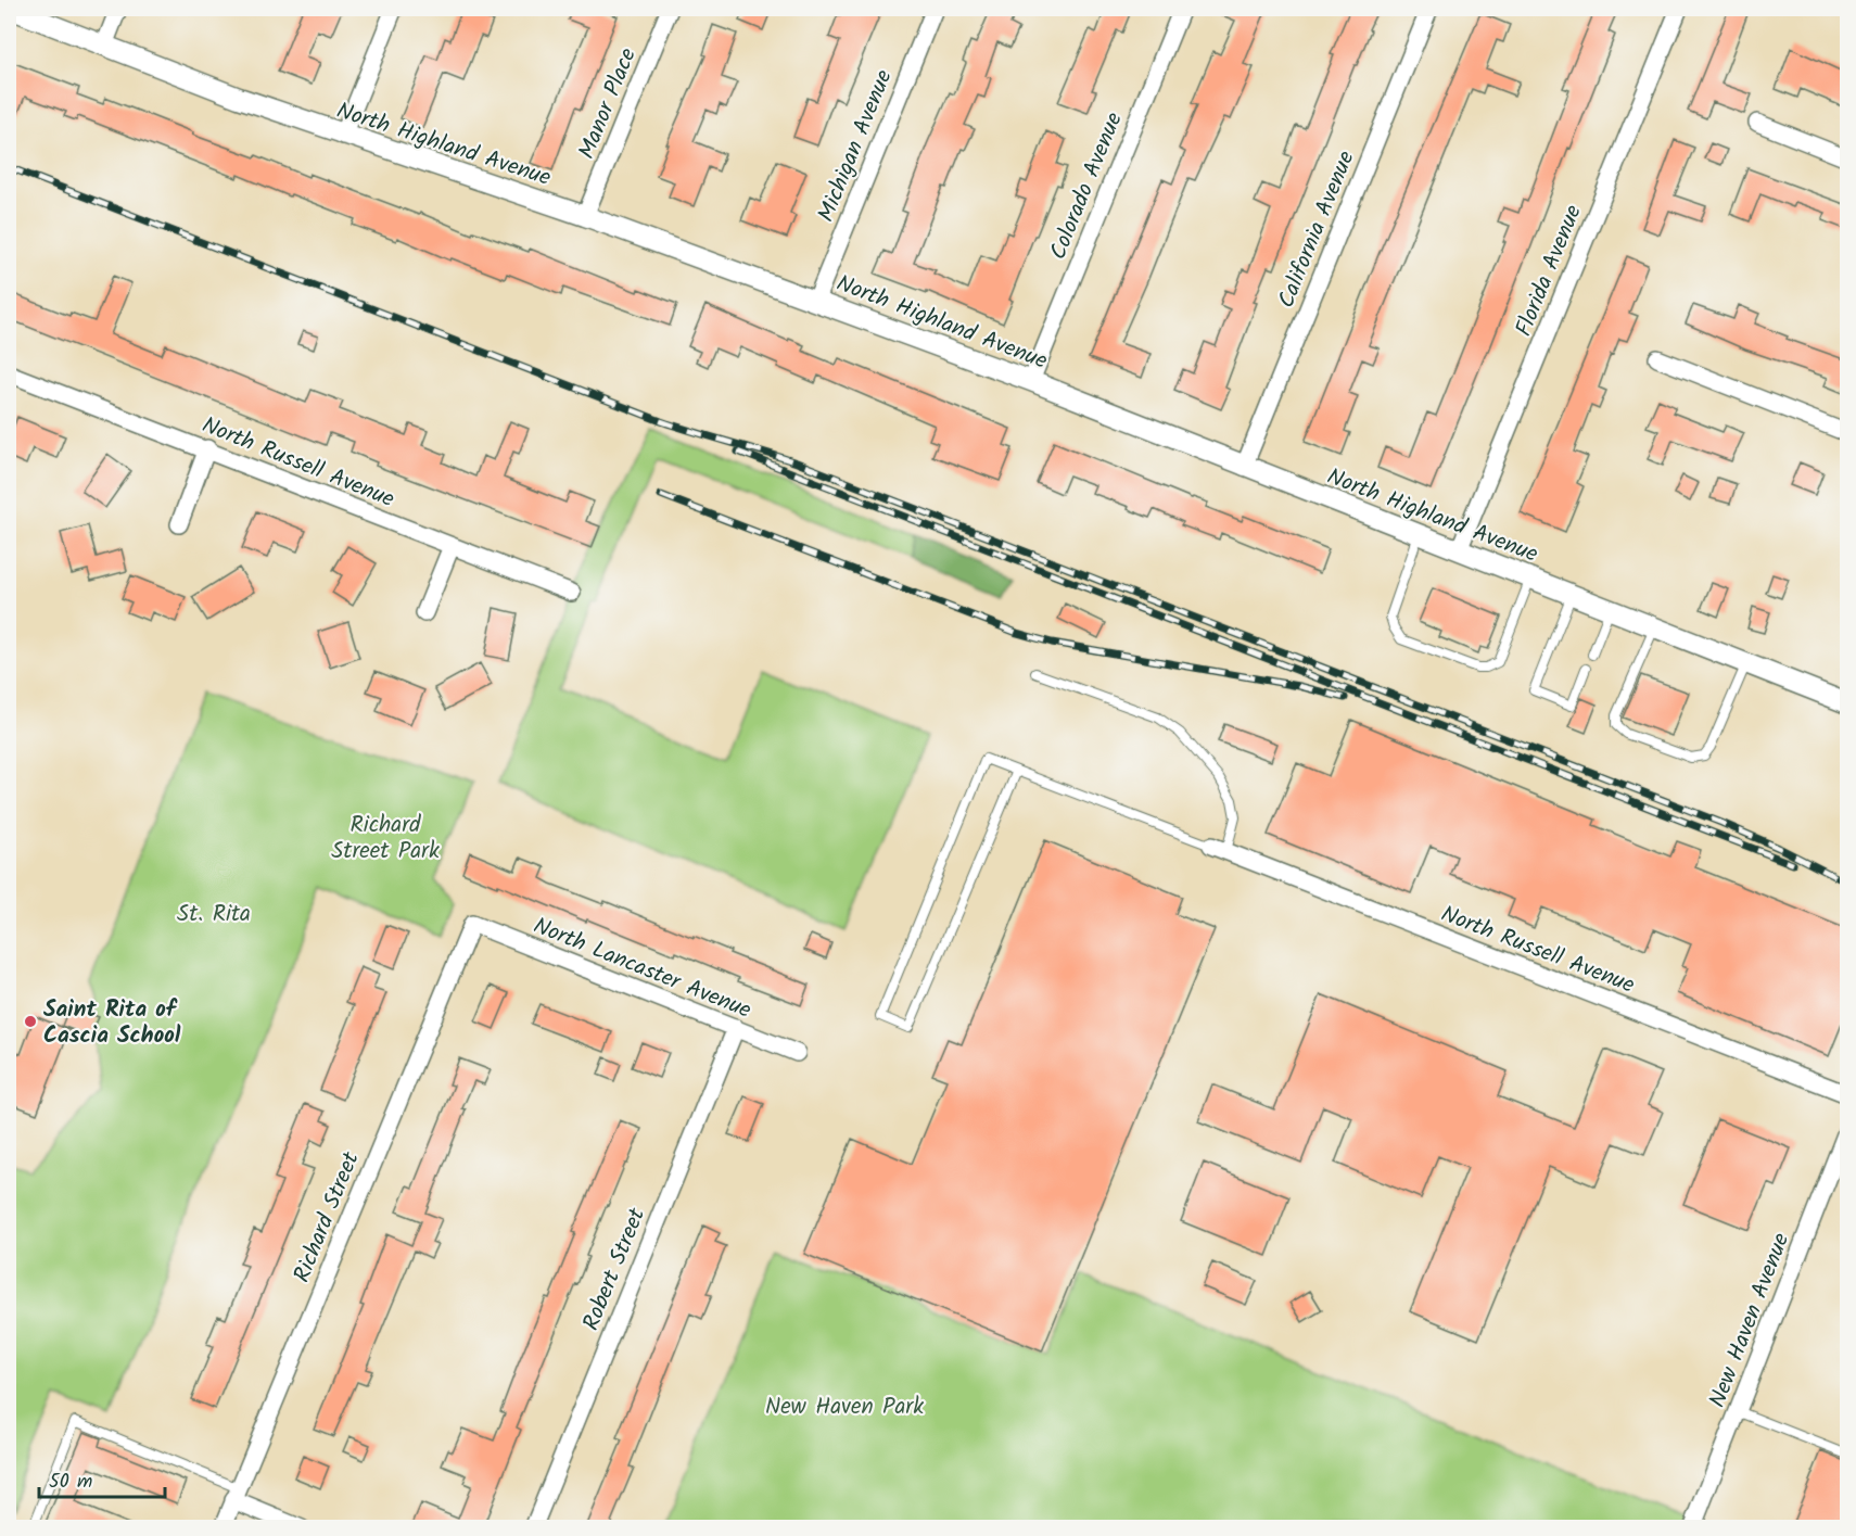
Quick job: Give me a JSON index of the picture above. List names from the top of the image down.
{
  "streets": {
    "street": [
      "Manor Place",
      "North Highland Avenue",
      "Michigan Avenue",
      "Colorado Avenue",
      "California Avenue",
      "Florida Avenue",
      "North Russell Avenue",
      "North Lancaster Avenue",
      "Richard Street",
      "Robert Street",
      "New Haven Avenue"
    ]
  },
  "crossings": [
    ["Manor Place", "North Highland Avenue"],
    ["North Highland Avenue", "Michigan Avenue"],
    ["North Highland Avenue", "Colorado Avenue"],
    ["North Highland Avenue", "California Avenue"],
    ["North Highland Avenue", "Florida Avenue"],
    ["North Lancaster Avenue", "Richard Street"],
    ["North Lancaster Avenue", "Robert Street"]
  ],
  "parks": ["Richard Street Park", "St. Rita", "New Haven Park"],
  "places": ["Saint Rita of Cascia School"],
  "scale_bar": "50 m"
}
